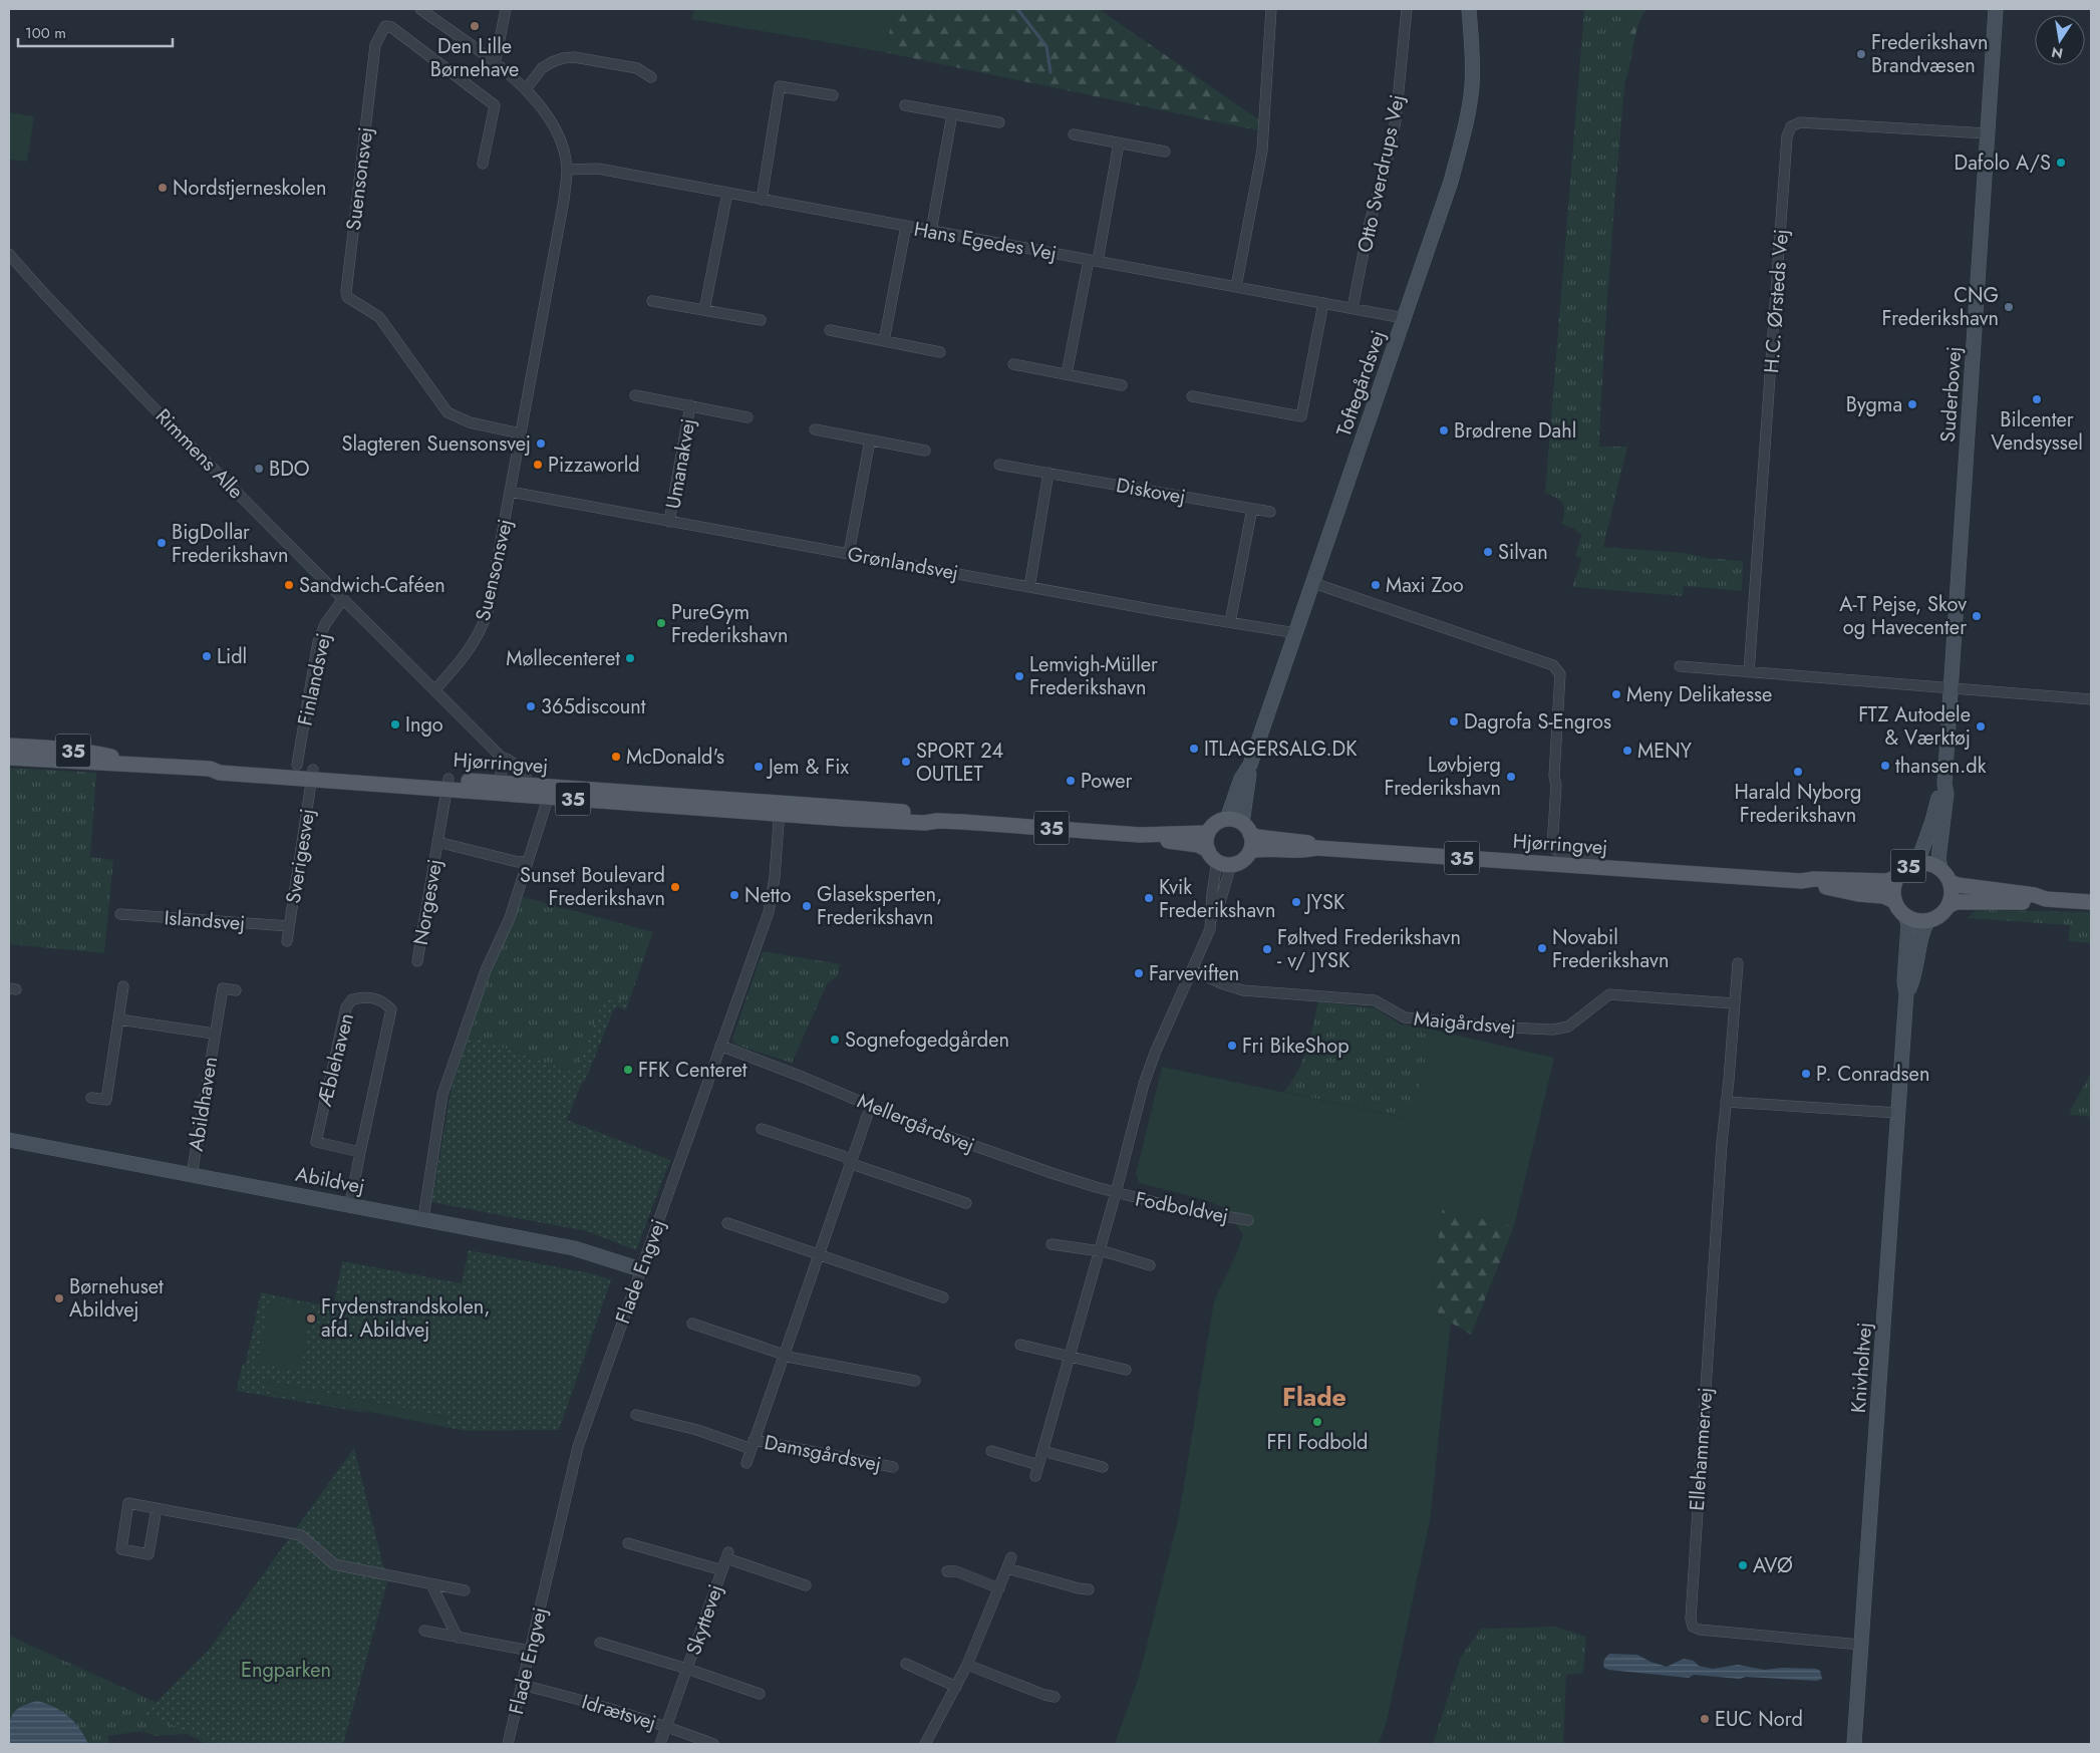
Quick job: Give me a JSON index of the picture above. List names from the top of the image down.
{
  "streets": {
    "main road": ["35", "Hjørringvej"],
    "street": [
      "Otto Sverdrups Vej",
      "Suensonsvej",
      "Hans Egedes Vej",
      "H.C. Ørsteds Vej",
      "Toftegårdsvej",
      "Suderbovej",
      "Rimmens Alle",
      "Umanakvej",
      "Diskovej",
      "Grønlandsvej",
      "Finlandsvej",
      "Sverigesvej",
      "Norgesvej",
      "Islandsvej",
      "Maigårdsvej",
      "Æblehaven",
      "Abildhaven",
      "Mellergårdsvej",
      "Abildvej",
      "Fodboldvej",
      "Flade Engvej",
      "Knivholtvej",
      "Ellehammervej",
      "Damsgårdsvej",
      "Skyttevej",
      "Idrætsvej"
    ]
  },
  "crossings": [
    ["Otto Sverdrups Vej", "Hans Egedes Vej"],
    ["Suensonsvej", "Hans Egedes Vej"],
    ["Suensonsvej", "Rimmens Alle"],
    ["Suensonsvej", "Grønlandsvej"],
    ["Hans Egedes Vej", "Toftegårdsvej"],
    ["H.C. Ørsteds Vej", "Suderbovej"],
    ["Toftegårdsvej", "Grønlandsvej"],
    ["Toftegårdsvej", "35"],
    ["Toftegårdsvej", "Hjørringvej"],
    ["Suderbovej", "35"],
    ["Suderbovej", "Hjørringvej"],
    ["Suderbovej", "Knivholtvej"],
    ["Rimmens Alle", "Finlandsvej"],
    ["Rimmens Alle", "Hjørringvej"],
    ["Umanakvej", "Grønlandsvej"],
    ["35", "Hjørringvej"],
    ["35", "Knivholtvej"],
    ["Hjørringvej", "Sverigesvej"],
    ["Hjørringvej", "Norgesvej"],
    ["Hjørringvej", "Flade Engvej"],
    ["Hjørringvej", "Knivholtvej"],
    ["Sverigesvej", "Islandsvej"],
    ["Maigårdsvej", "Ellehammervej"],
    ["Æblehaven", "Abildvej"],
    ["Abildhaven", "Abildvej"],
    ["Mellergårdsvej", "Fodboldvej"],
    ["Mellergårdsvej", "Flade Engvej"],
    ["Mellergårdsvej", "Damsgårdsvej"],
    ["Abildvej", "Flade Engvej"],
    ["Flade Engvej", "Idrætsvej"],
    ["Knivholtvej", "Ellehammervej"],
    ["Skyttevej", "Idrætsvej"]
  ],
  "districts": ["Flade"],
  "parks": ["Engparken"],
  "places": [
    "Den Lille Børnehave",
    "Frederikshavn Brandvæsen",
    "Dafolo A/S",
    "Nordstjerneskolen",
    "CNG Frederikshavn",
    "Bilcenter Vendsyssel",
    "Bygma",
    "Brødrene Dahl",
    "Slagteren Suensonsvej",
    "Pizzaworld",
    "BDO",
    "BigDollar Frederikshavn",
    "Silvan",
    "Sandwich-Caféen",
    "Maxi Zoo",
    "A-T Pejse, Skov og Havecenter",
    "PureGym Frederikshavn",
    "Lidl",
    "Møllecenteret",
    "Lemvigh-Müller Frederikshavn",
    "Meny Delikatesse",
    "365discount",
    "Dagrofa S-Engros",
    "Ingo",
    "FTZ Autodele & Værktøj",
    "ITLAGERSALG.DK",
    "MENY",
    "McDonald's",
    "SPORT 24 OUTLET",
    "thansen.dk",
    "Jem & Fix",
    "Harald Nyborg Frederikshavn",
    "Løvbjerg Frederikshavn",
    "Power",
    "Sunset Boulevard Frederikshavn",
    "Netto",
    "Kvik Frederikshavn",
    "JYSK",
    "Glaseksperten, Frederikshavn",
    "Novabil Frederikshavn",
    "Føltved Frederikshavn - v/ JYSK",
    "Farveviften",
    "Sognefogedgården",
    "Fri BikeShop",
    "FFK Centeret",
    "P. Conradsen",
    "Børnehuset Abildvej",
    "Frydenstrandskolen, afd. Abildvej",
    "FFI Fodbold",
    "AVØ",
    "EUC Nord"
  ],
  "scale_bar": "100 m",
  "north": "bottom"
}
